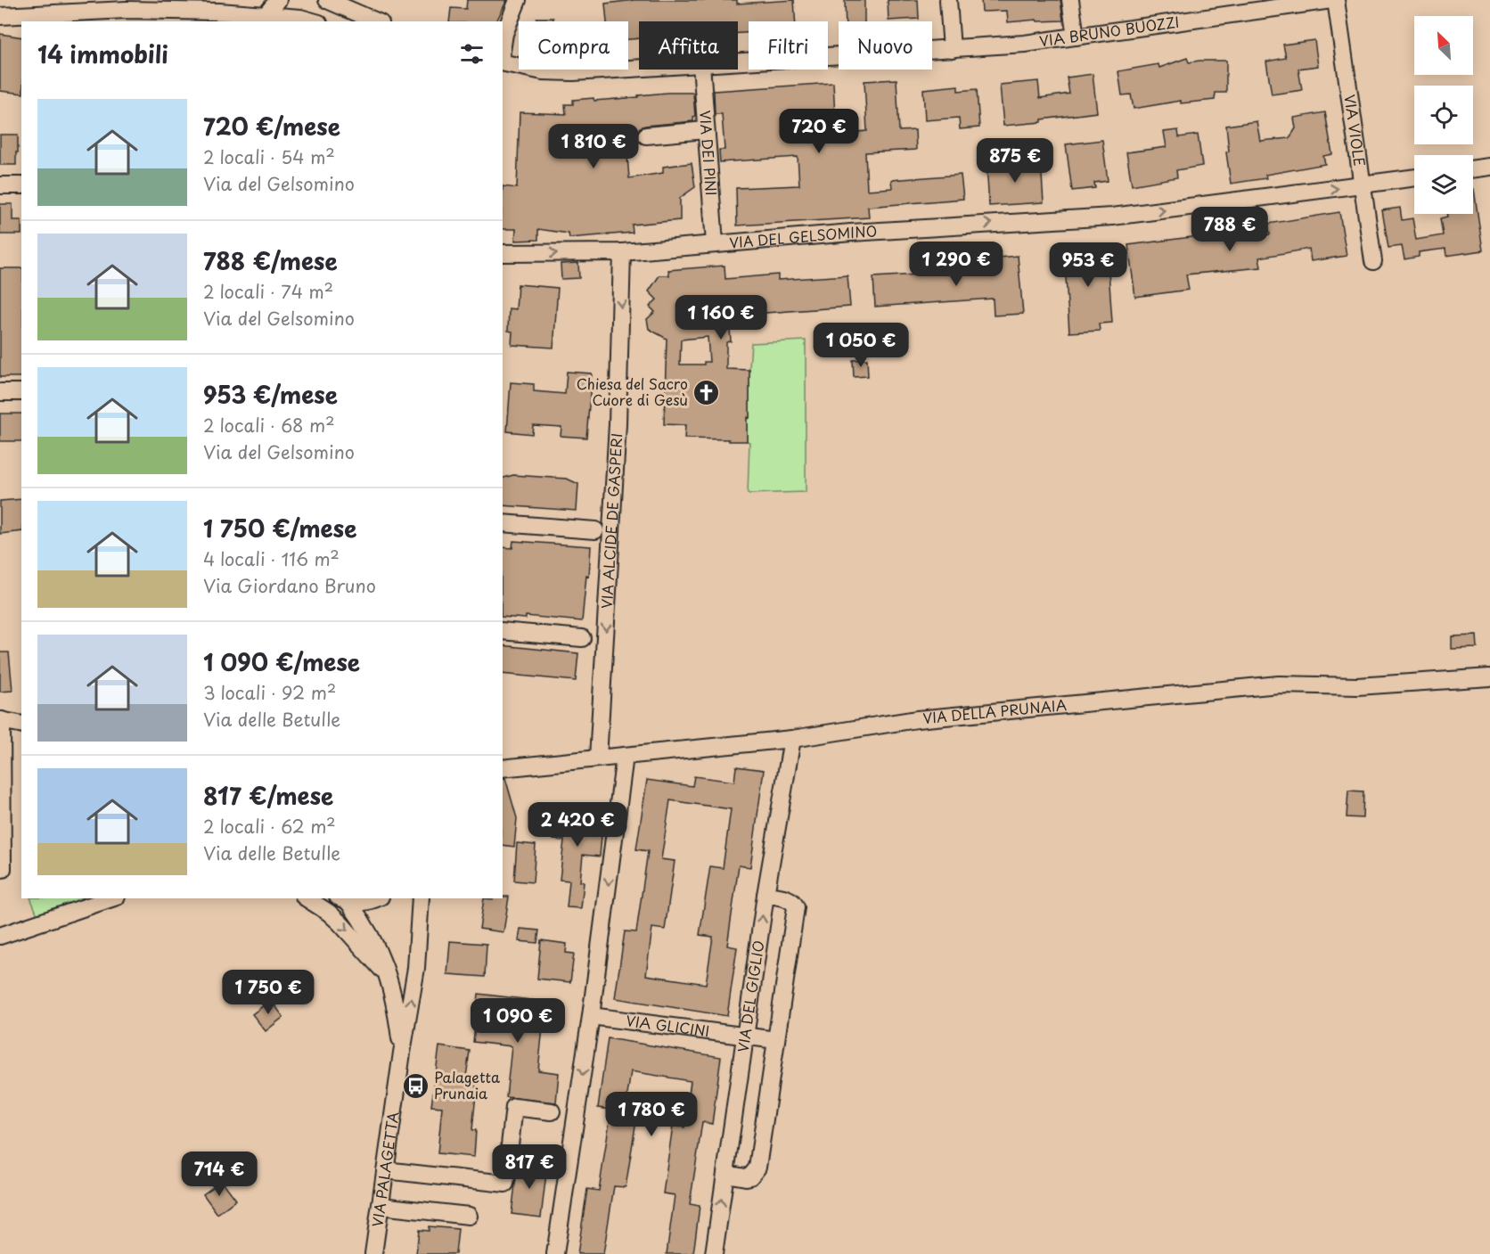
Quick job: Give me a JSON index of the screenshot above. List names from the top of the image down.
{
  "streets": {
    "street": [
      "VIA BRUNO BUOZZI",
      "VIA VIOLE",
      "VIA DEI PINI",
      "VIA DEL GELSOMINO",
      "VIA ALCIDE DE GASPERI",
      "VIA DELLA PRUNAIA",
      "VIA DEL GIGLIO",
      "VIA GLICINI",
      "VIA PALAGETTA"
    ]
  },
  "crossings": [
    ["VIA VIOLE", "VIA DEL GELSOMINO"],
    ["VIA DEI PINI", "VIA DEL GELSOMINO"],
    ["VIA DEL GELSOMINO", "VIA ALCIDE DE GASPERI"],
    ["VIA ALCIDE DE GASPERI", "VIA DELLA PRUNAIA"],
    ["VIA DELLA PRUNAIA", "VIA DEL GIGLIO"],
    ["VIA DEL GIGLIO", "VIA GLICINI"]
  ],
  "one_way": ["VIA DEL GELSOMINO", "VIA ALCIDE DE GASPERI", "VIA DEL GIGLIO"],
  "places": {
    "church": ["Chiesa del Sacro Cuore di Gesù"],
    "bus stop": ["Palagetta Prunaia"]
  },
  "north": "top left",
  "page": {
    "chip": [
      "Compra",
      "Affitta",
      "Filtri",
      "Nuovo"
    ],
    "heading": "14 immobili",
    "list": [
      {
        "name": "720 €/mese",
        "note": "2 locali · 54 m² · Via del Gelsomino"
      },
      {
        "name": "788 €/mese",
        "note": "2 locali · 74 m² · Via del Gelsomino"
      },
      {
        "name": "953 €/mese",
        "note": "2 locali · 68 m² · Via del Gelsomino"
      },
      {
        "name": "1 750 €/mese",
        "note": "4 locali · 116 m² · Via Giordano Bruno"
      },
      {
        "name": "1 090 €/mese",
        "note": "3 locali · 92 m² · Via delle Betulle"
      },
      {
        "name": "817 €/mese",
        "note": "2 locali · 62 m² · Via delle Betulle"
      }
    ],
    "price": [
      "720 €",
      "1 810 €",
      "875 €",
      "788 €",
      "1 290 €",
      "953 €",
      "1 160 €",
      "1 050 €",
      "2 420 €",
      "1 750 €",
      "1 090 €",
      "1 780 €",
      "817 €",
      "714 €"
    ]
  }
}
